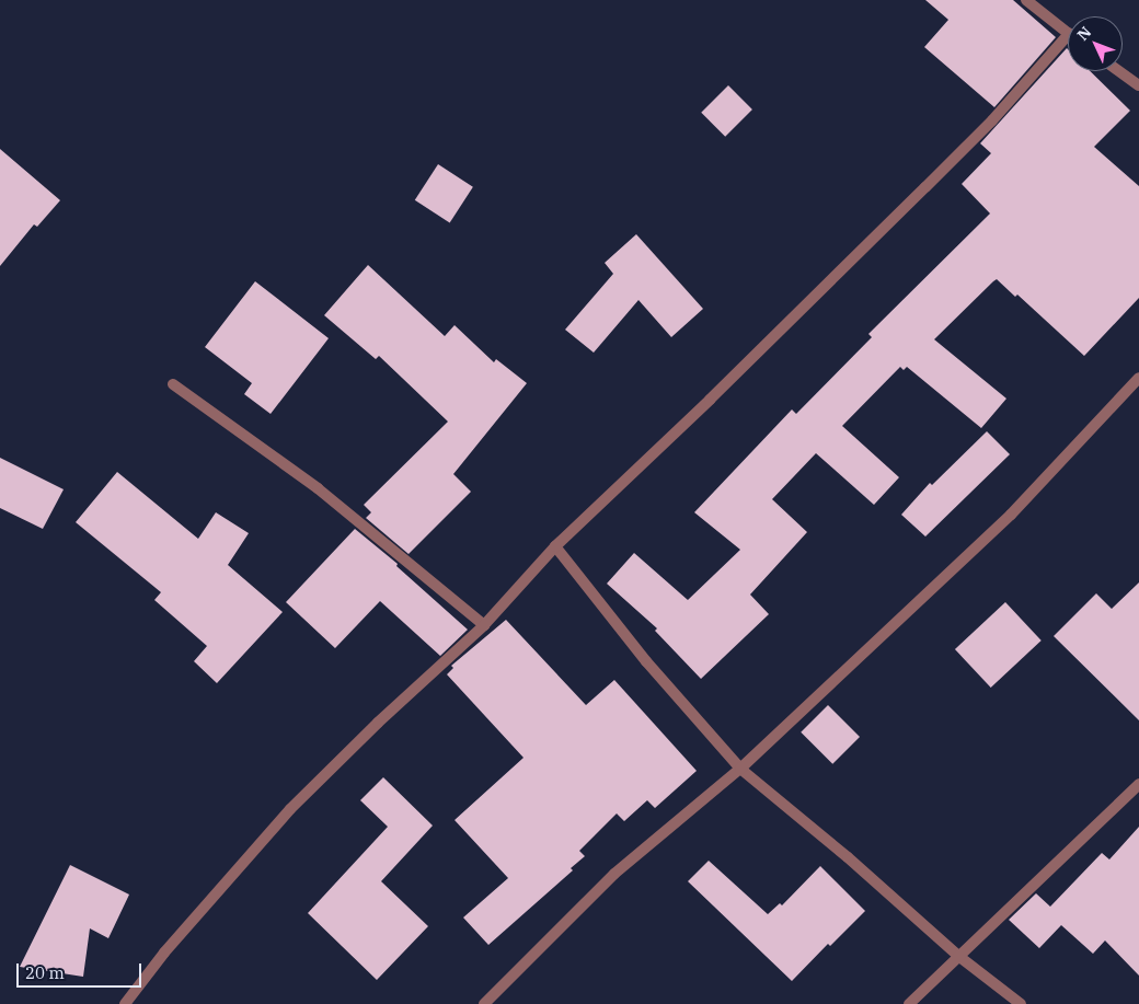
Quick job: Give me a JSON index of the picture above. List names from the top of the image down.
{
  "scale_bar": "20 m",
  "north": "top left"
}
